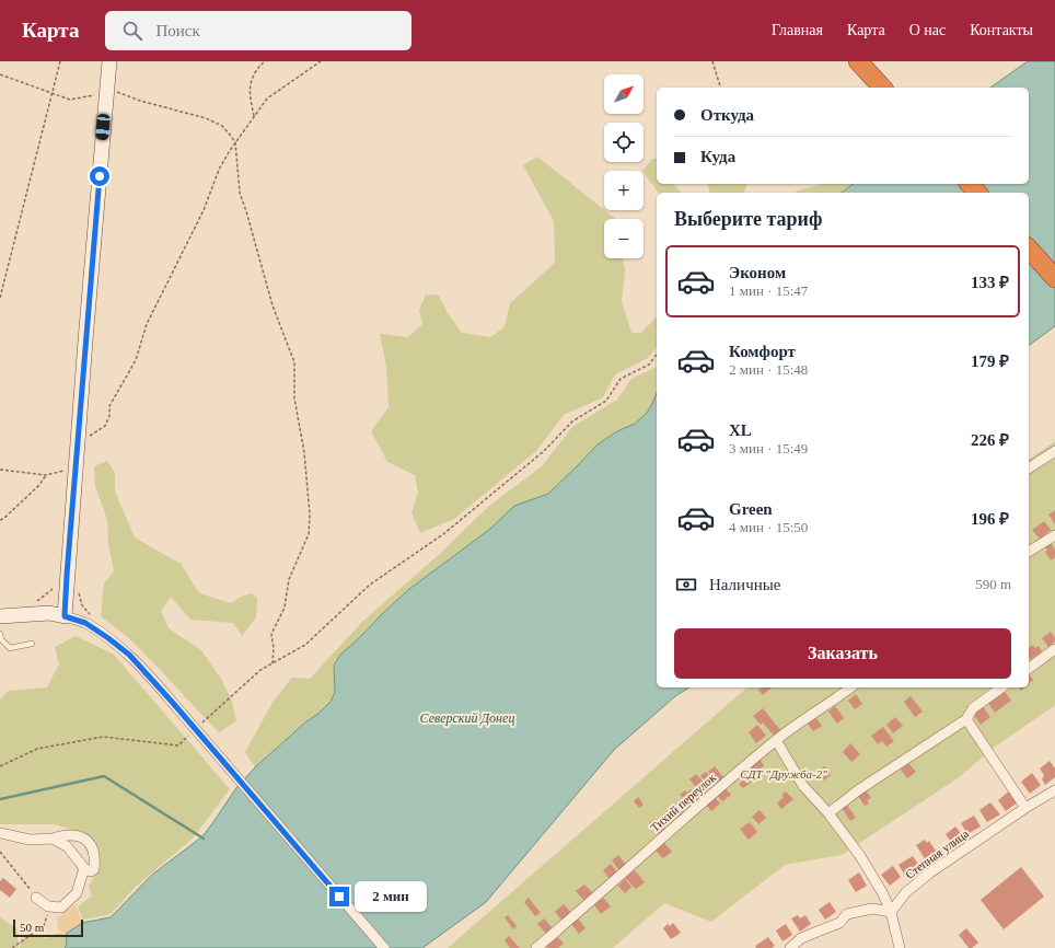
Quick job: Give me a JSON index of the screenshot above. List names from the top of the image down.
{
  "streets": {
    "street": ["Тихий переулок", "Степная улица"]
  },
  "water": ["Северский Донец"],
  "parks": ["СДТ \"Дружба-2\""],
  "scale_bar": "50 m",
  "north": "top right",
  "page": {
    "header": "Карта",
    "search": "Поиск",
    "nav": [
      "Главная",
      "Карта",
      "О нас",
      "Контакты"
    ],
    "map_buttons": ["+", "−"],
    "banner": ["Откуда", "Куда"],
    "heading": "Выберите тариф",
    "list": [
      {
        "name": "Эконом",
        "note": "1 мин · 15:47",
        "value": "133 ₽"
      },
      {
        "name": "Комфорт",
        "note": "2 мин · 15:48",
        "value": "179 ₽"
      },
      {
        "name": "XL",
        "note": "3 мин · 15:49",
        "value": "226 ₽"
      },
      {
        "name": "Green",
        "note": "4 мин · 15:50",
        "value": "196 ₽"
      }
    ],
    "pay": ["Наличные", "590 m"],
    "buttons": "Заказать",
    "bubble": "2 мин",
    "scale": "50 m"
  }
}
